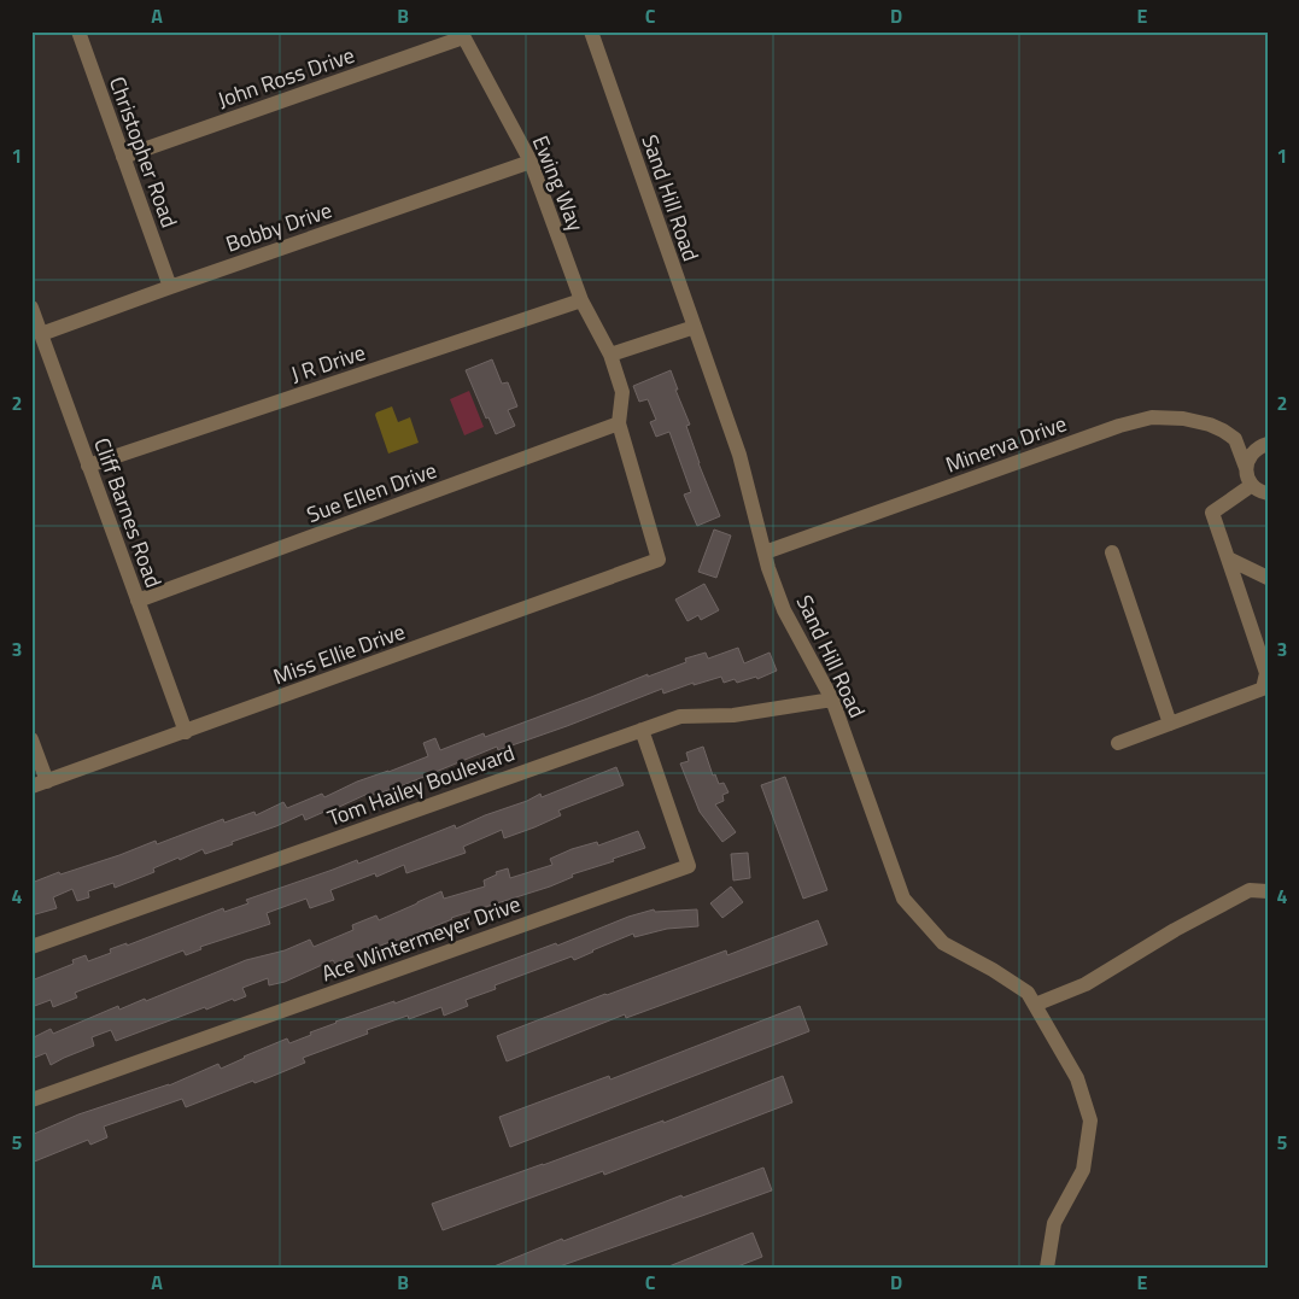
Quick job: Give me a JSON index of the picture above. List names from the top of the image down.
{
  "streets": {
    "street": [
      "John Ross Drive",
      "Christopher Road",
      "Ewing Way",
      "Sand Hill Road",
      "Bobby Drive",
      "J R Drive",
      "Minerva Drive",
      "Sue Ellen Drive",
      "Cliff Barnes Road",
      "Miss Ellie Drive",
      "Tom Hailey Boulevard",
      "Ace Wintermeyer Drive"
    ]
  },
  "crossings": [
    ["John Ross Drive", "Christopher Road"],
    ["John Ross Drive", "Ewing Way"],
    ["Christopher Road", "Bobby Drive"],
    ["Ewing Way", "Bobby Drive"],
    ["Ewing Way", "J R Drive"],
    ["Ewing Way", "Sue Ellen Drive"],
    ["Ewing Way", "Miss Ellie Drive"],
    ["Sand Hill Road", "Minerva Drive"],
    ["Sand Hill Road", "Tom Hailey Boulevard"],
    ["Bobby Drive", "Cliff Barnes Road"],
    ["J R Drive", "Cliff Barnes Road"],
    ["Sue Ellen Drive", "Cliff Barnes Road"],
    ["Cliff Barnes Road", "Miss Ellie Drive"],
    ["Tom Hailey Boulevard", "Ace Wintermeyer Drive"]
  ],
  "grid": {
    "columns": [
      "A",
      "B",
      "C",
      "D",
      "E"
    ],
    "rows": [
      "1",
      "2",
      "3",
      "4",
      "5"
    ]
  }
}
